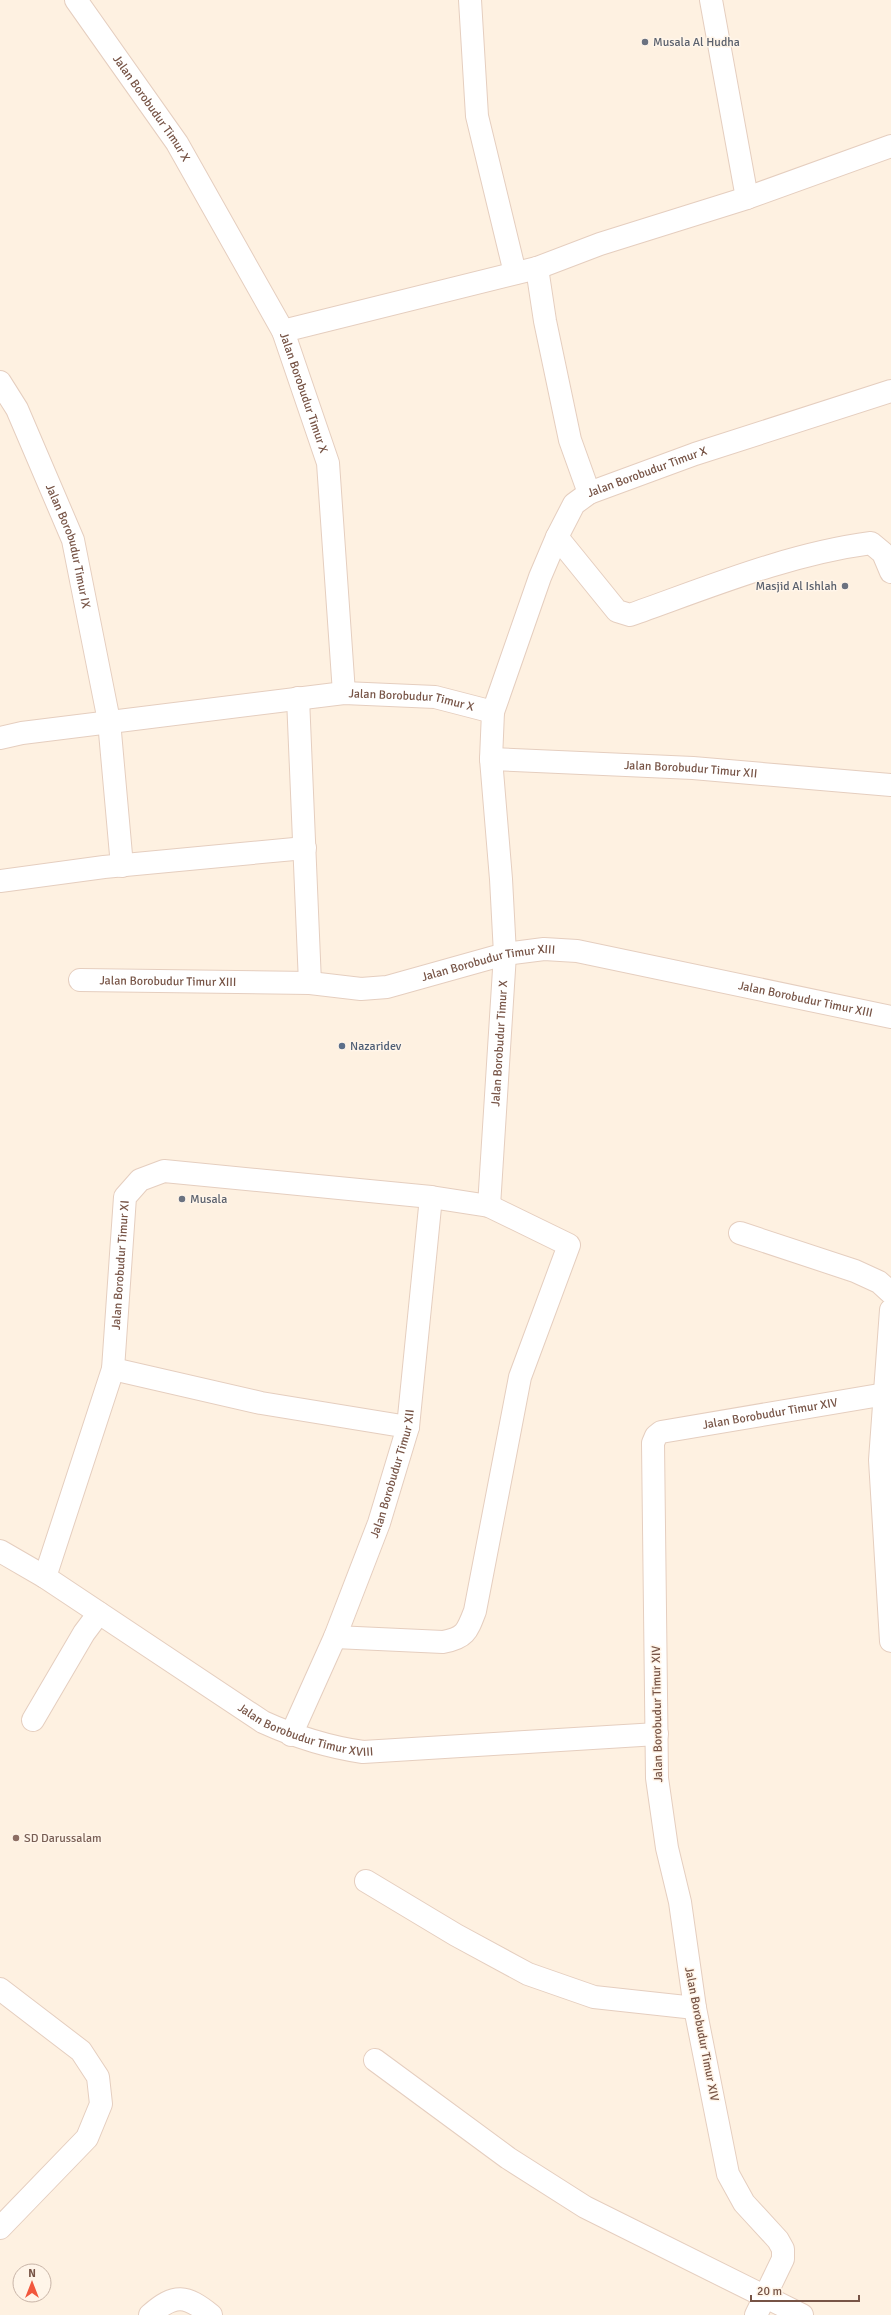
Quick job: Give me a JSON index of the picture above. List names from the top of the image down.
{
  "streets": {
    "street": [
      "Jalan Borobudur Timur X",
      "Jalan Borobudur Timur IX",
      "Jalan Borobudur Timur XII",
      "Jalan Borobudur Timur XIII",
      "Jalan Borobudur Timur XI",
      "Jalan Borobudur Timur XIV",
      "Jalan Borobudur Timur XVIII"
    ]
  },
  "crossings": [
    ["Jalan Borobudur Timur X", "Jalan Borobudur Timur XII"],
    ["Jalan Borobudur Timur X", "Jalan Borobudur Timur XIII"],
    ["Jalan Borobudur Timur X", "Jalan Borobudur Timur XI"],
    ["Jalan Borobudur Timur XII", "Jalan Borobudur Timur XI"],
    ["Jalan Borobudur Timur XII", "Jalan Borobudur Timur XVIII"],
    ["Jalan Borobudur Timur XI", "Jalan Borobudur Timur XVIII"],
    ["Jalan Borobudur Timur XIV", "Jalan Borobudur Timur XVIII"]
  ],
  "places": [
    "Musala Al Hudha",
    "Masjid Al Ishlah",
    "Nazaridev",
    "Musala",
    "SD Darussalam"
  ],
  "scale_bar": "20 m",
  "north": "top"
}
